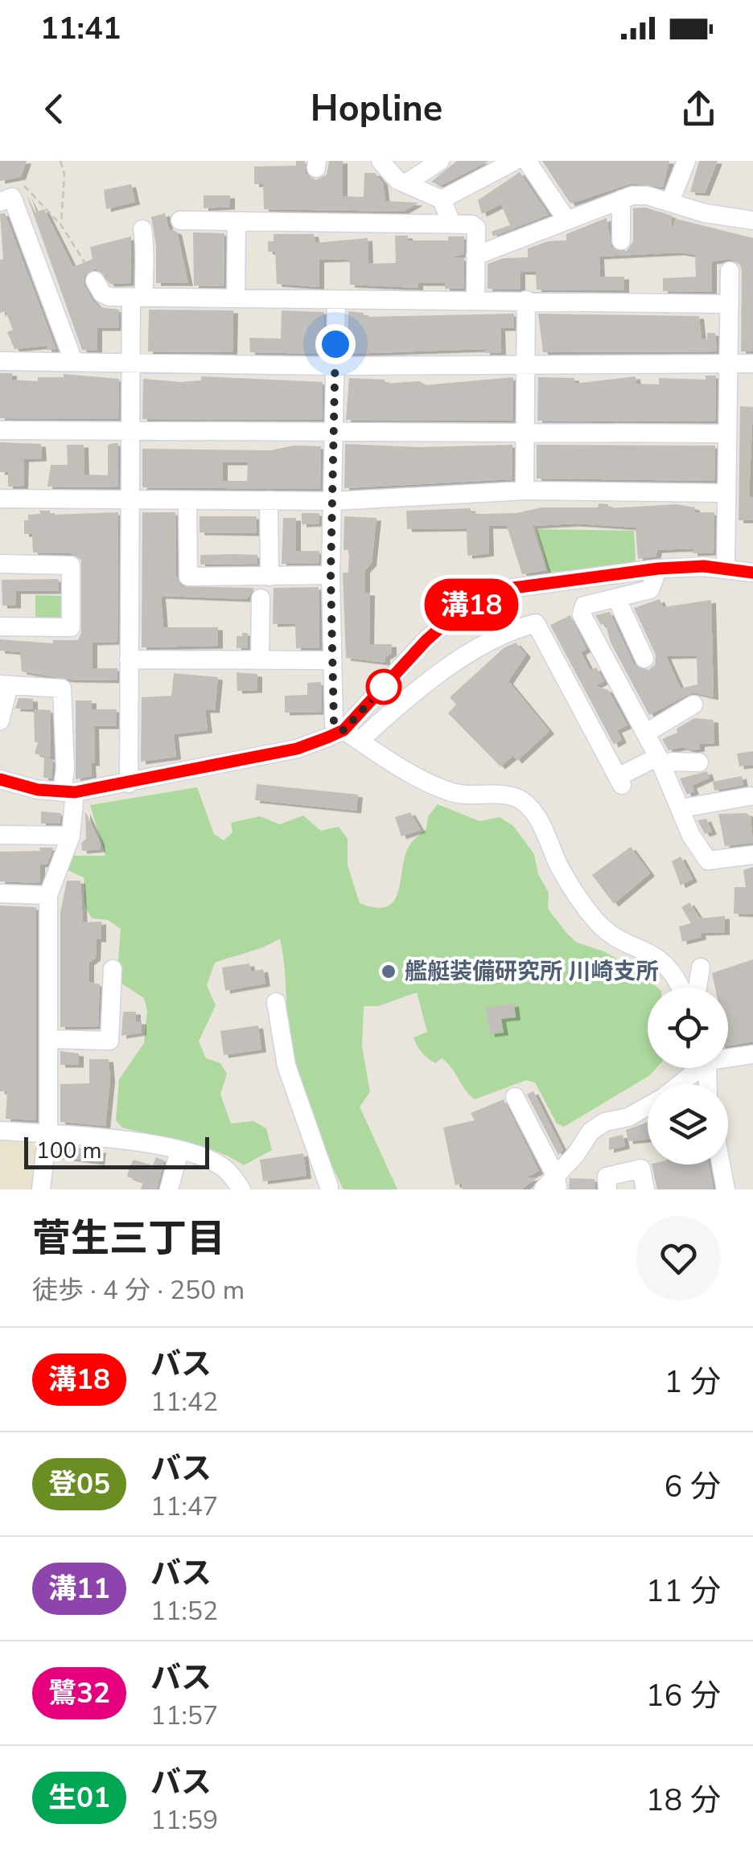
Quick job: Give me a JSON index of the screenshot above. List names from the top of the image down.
{
  "places": ["艦艇装備研究所 川崎支所"],
  "lines": ["bus line 溝18"],
  "scale_bar": "100 m",
  "page": {
    "status": "11:41",
    "header": "Hopline",
    "on_map": "溝18",
    "scale": "100 m",
    "heading": ["菅生三丁目", "徒歩 · 4 分 · 250 m"],
    "list": [
      {
        "mark": "溝18",
        "name": "バス",
        "note": "11:42",
        "value": "1 分"
      },
      {
        "mark": "登05",
        "name": "バス",
        "note": "11:47",
        "value": "6 分"
      },
      {
        "mark": "溝11",
        "name": "バス",
        "note": "11:52",
        "value": "11 分"
      },
      {
        "mark": "鷺32",
        "name": "バス",
        "note": "11:57",
        "value": "16 分"
      },
      {
        "mark": "生01",
        "name": "バス",
        "note": "11:59",
        "value": "18 分"
      }
    ]
  }
}
